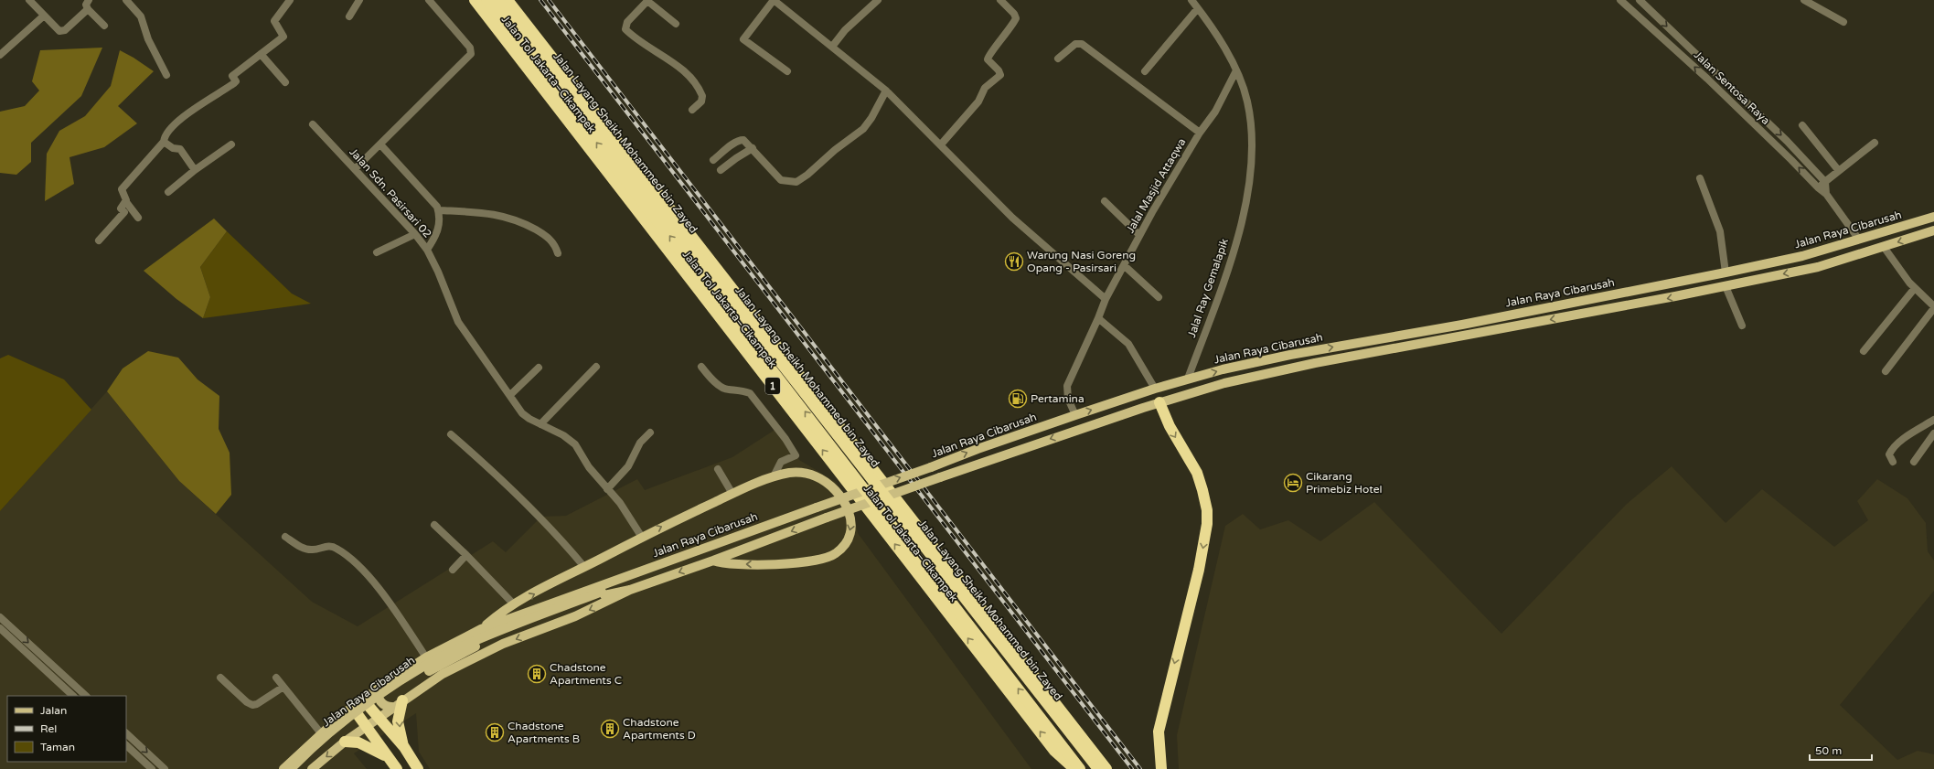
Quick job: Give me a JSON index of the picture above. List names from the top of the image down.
{
  "streets": {
    "highway": ["Jalan Tol Jakarta–Cikampek", "Jalan Layang Sheikh Mohammed bin Zayed", "1"],
    "main road": ["Jalan Raya Cibarusah"],
    "street": [
      "Jalan Sentosa Raya",
      "Jalal Masjid Attaqwa",
      "Jalan Sdn. Pasirsari 02",
      "Jalal Ray Gemalapik"
    ]
  },
  "crossings": [
    ["Jalan Sentosa Raya", "Jalan Raya Cibarusah"],
    ["Jalal Masjid Attaqwa", "Jalan Raya Cibarusah"],
    ["Jalal Masjid Attaqwa", "Jalal Ray Gemalapik"],
    ["Jalan Raya Cibarusah", "Jalal Ray Gemalapik"]
  ],
  "places": {
    "restaurant": ["Warung Nasi Goreng Opang - Pasirsari"],
    "fuel station": ["Pertamina"],
    "hotel": ["Cikarang Primebiz Hotel"],
    "building": ["Chadstone Apartments C", "Chadstone Apartments D", "Chadstone Apartments B"]
  },
  "legend": ["Jalan", "Rel", "Taman"],
  "scale_bar": "50 m"
}
